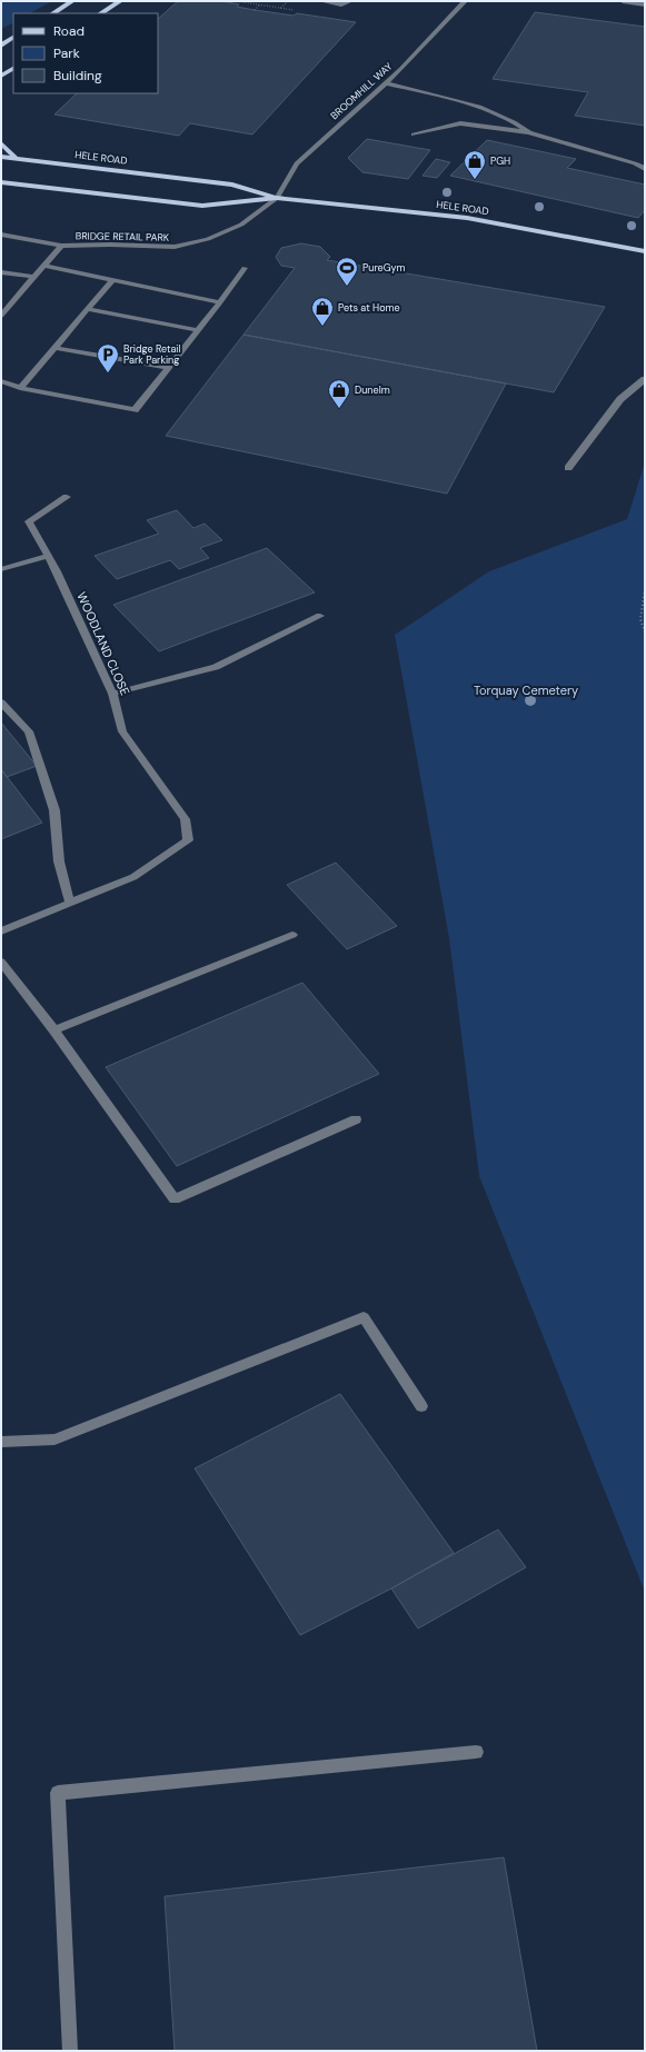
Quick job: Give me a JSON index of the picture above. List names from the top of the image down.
{
  "streets": {
    "main road": ["HELE ROAD"],
    "lane": ["BROOMHILL WAY", "BRIDGE RETAIL PARK", "WOODLAND CLOSE"]
  },
  "crossings": [
    ["BROOMHILL WAY", "HELE ROAD"],
    ["BROOMHILL WAY", "BRIDGE RETAIL PARK"],
    ["HELE ROAD", "BRIDGE RETAIL PARK"]
  ],
  "parks": ["Torquay Cemetery"],
  "places": {
    "shop": ["PGH", "Pets at Home", "Dunelm"],
    "sports": ["PureGym"],
    "parking": ["Bridge Retail Park Parking"]
  },
  "legend": ["Road", "Park", "Building"]
}
